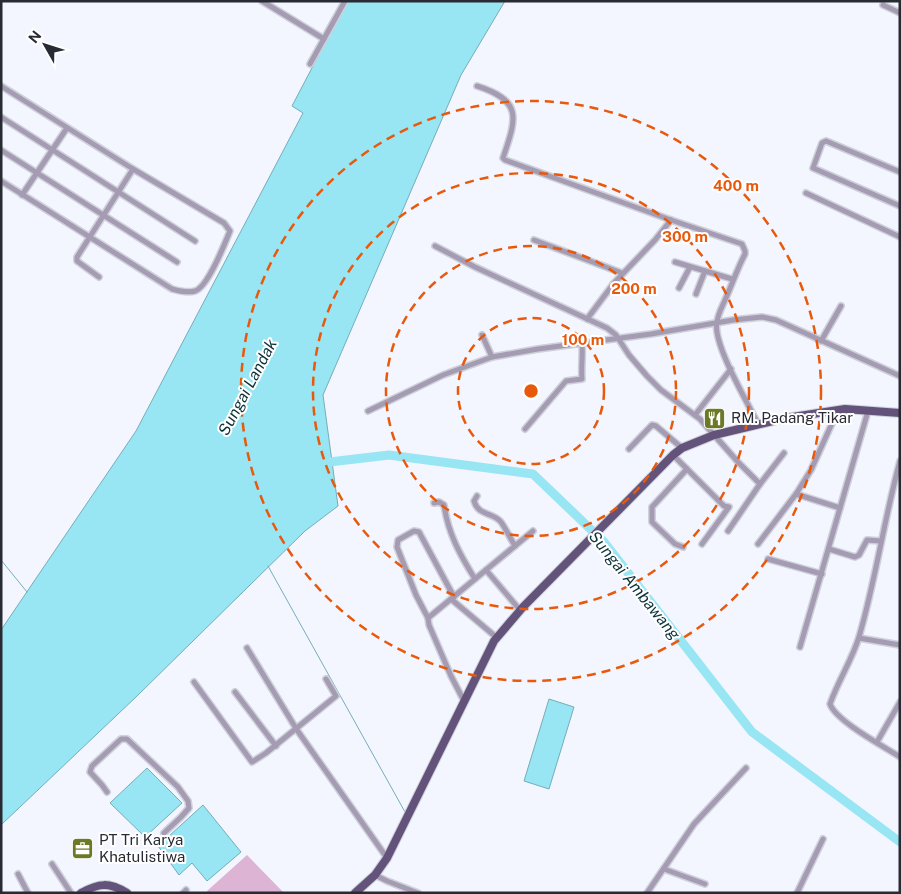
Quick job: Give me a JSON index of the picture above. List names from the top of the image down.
{
  "water": ["Sungai Landak", "Sungai Ambawang"],
  "places": {
    "restaurant": ["RM. Padang Tikar"],
    "office": ["PT Tri Karya Khatulistiwa"]
  },
  "north": "top left",
  "rings": [
    "400 m",
    "300 m",
    "200 m",
    "100 m"
  ]
}
